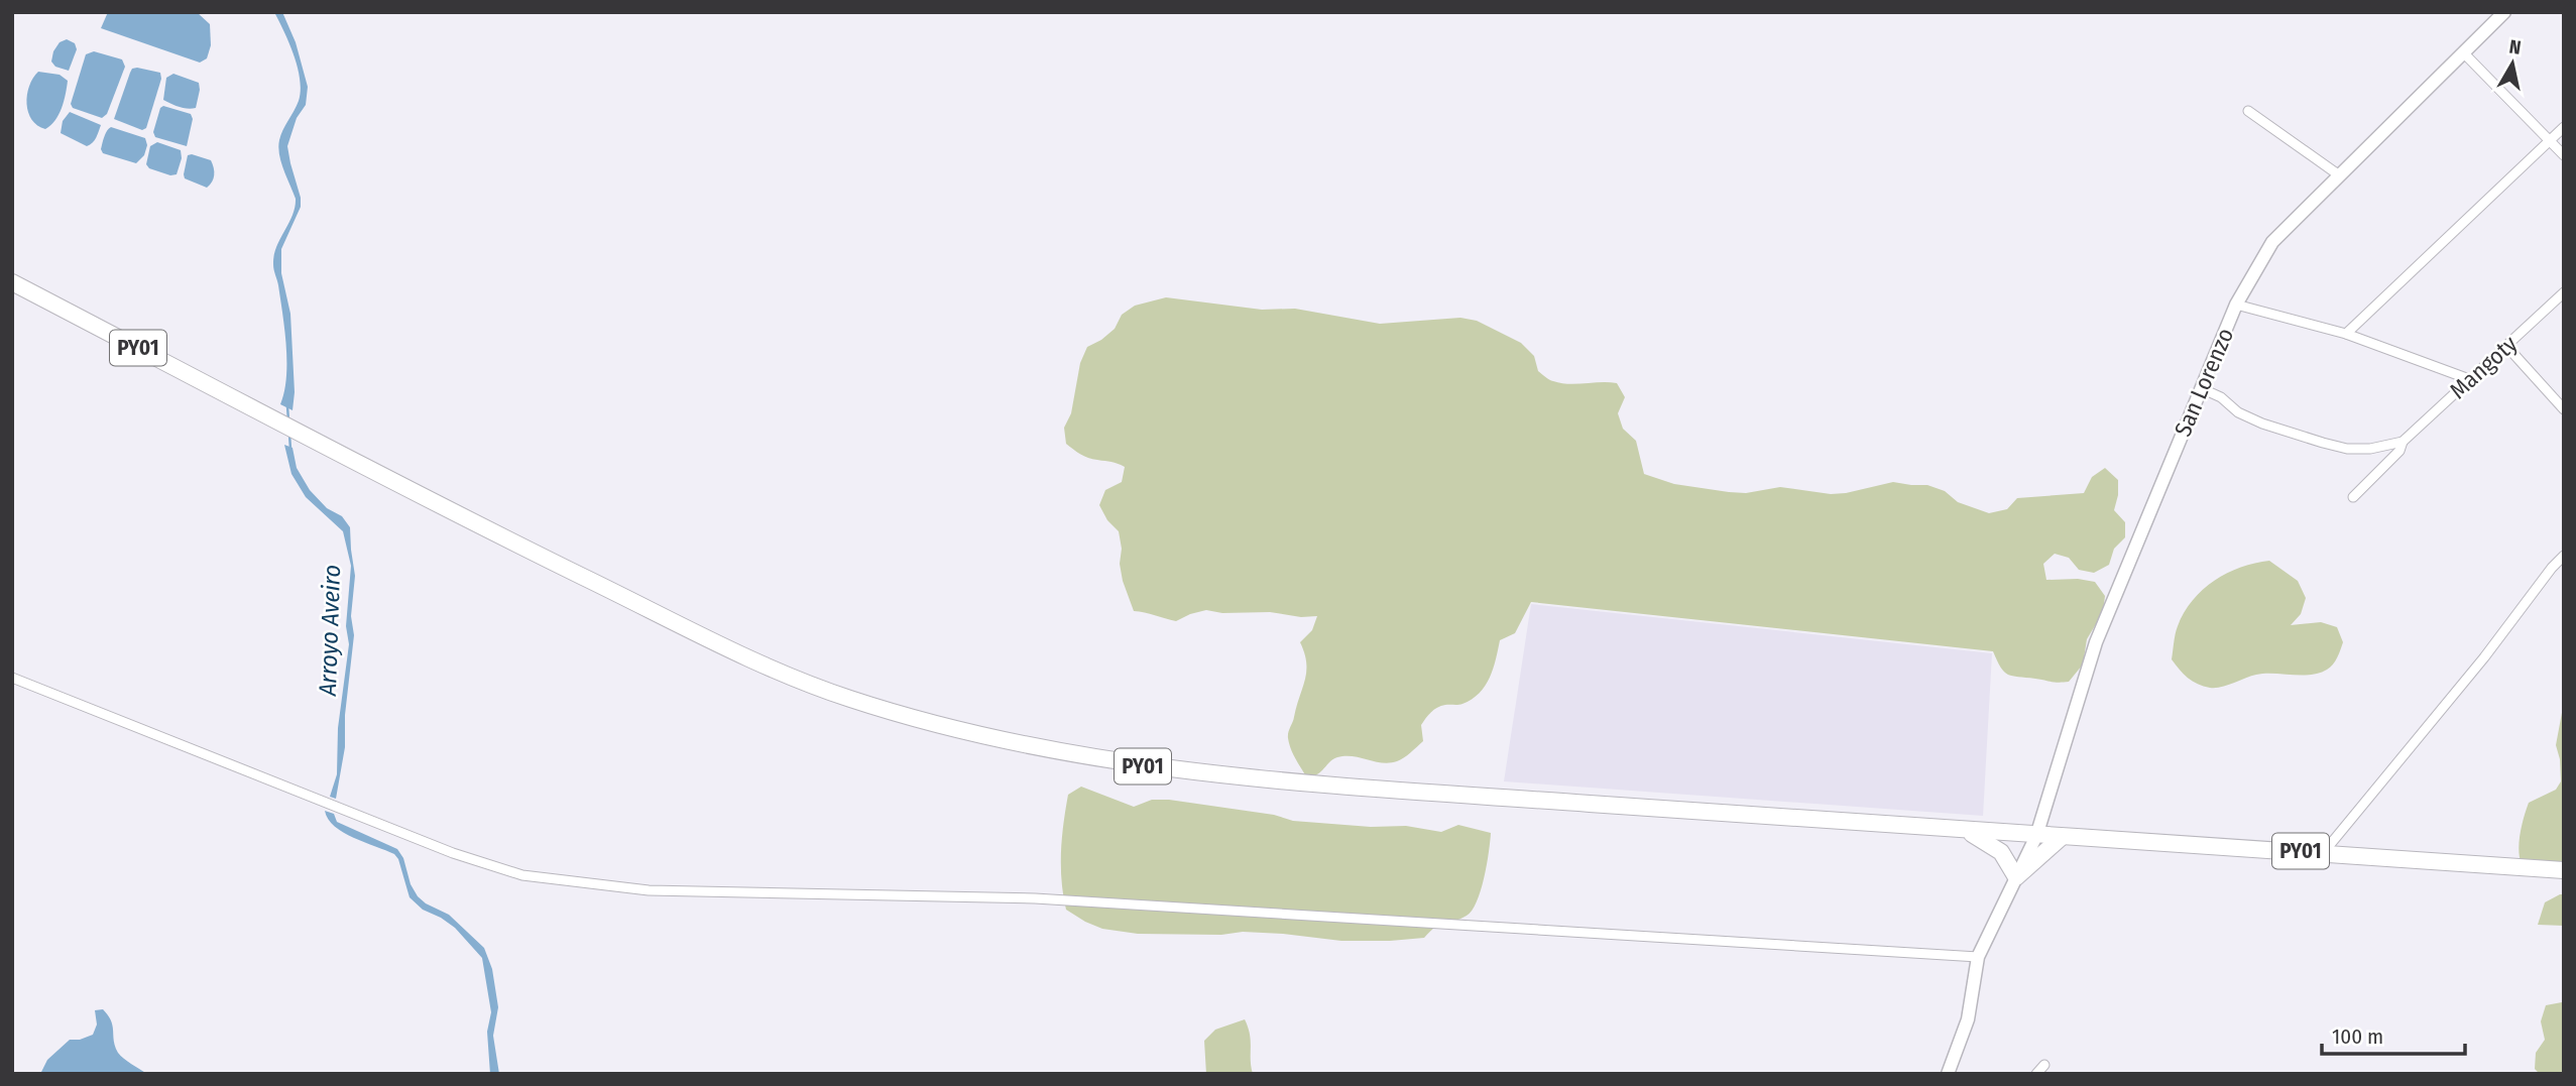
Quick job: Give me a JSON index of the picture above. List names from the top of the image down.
{
  "streets": {
    "highway": ["PY01"],
    "street": ["Mangoty", "San Lorenzo"]
  },
  "crossings": [
    ["PY01", "San Lorenzo"]
  ],
  "water": ["Arroyo Aveiro"],
  "scale_bar": "100 m",
  "north": "top"
}
